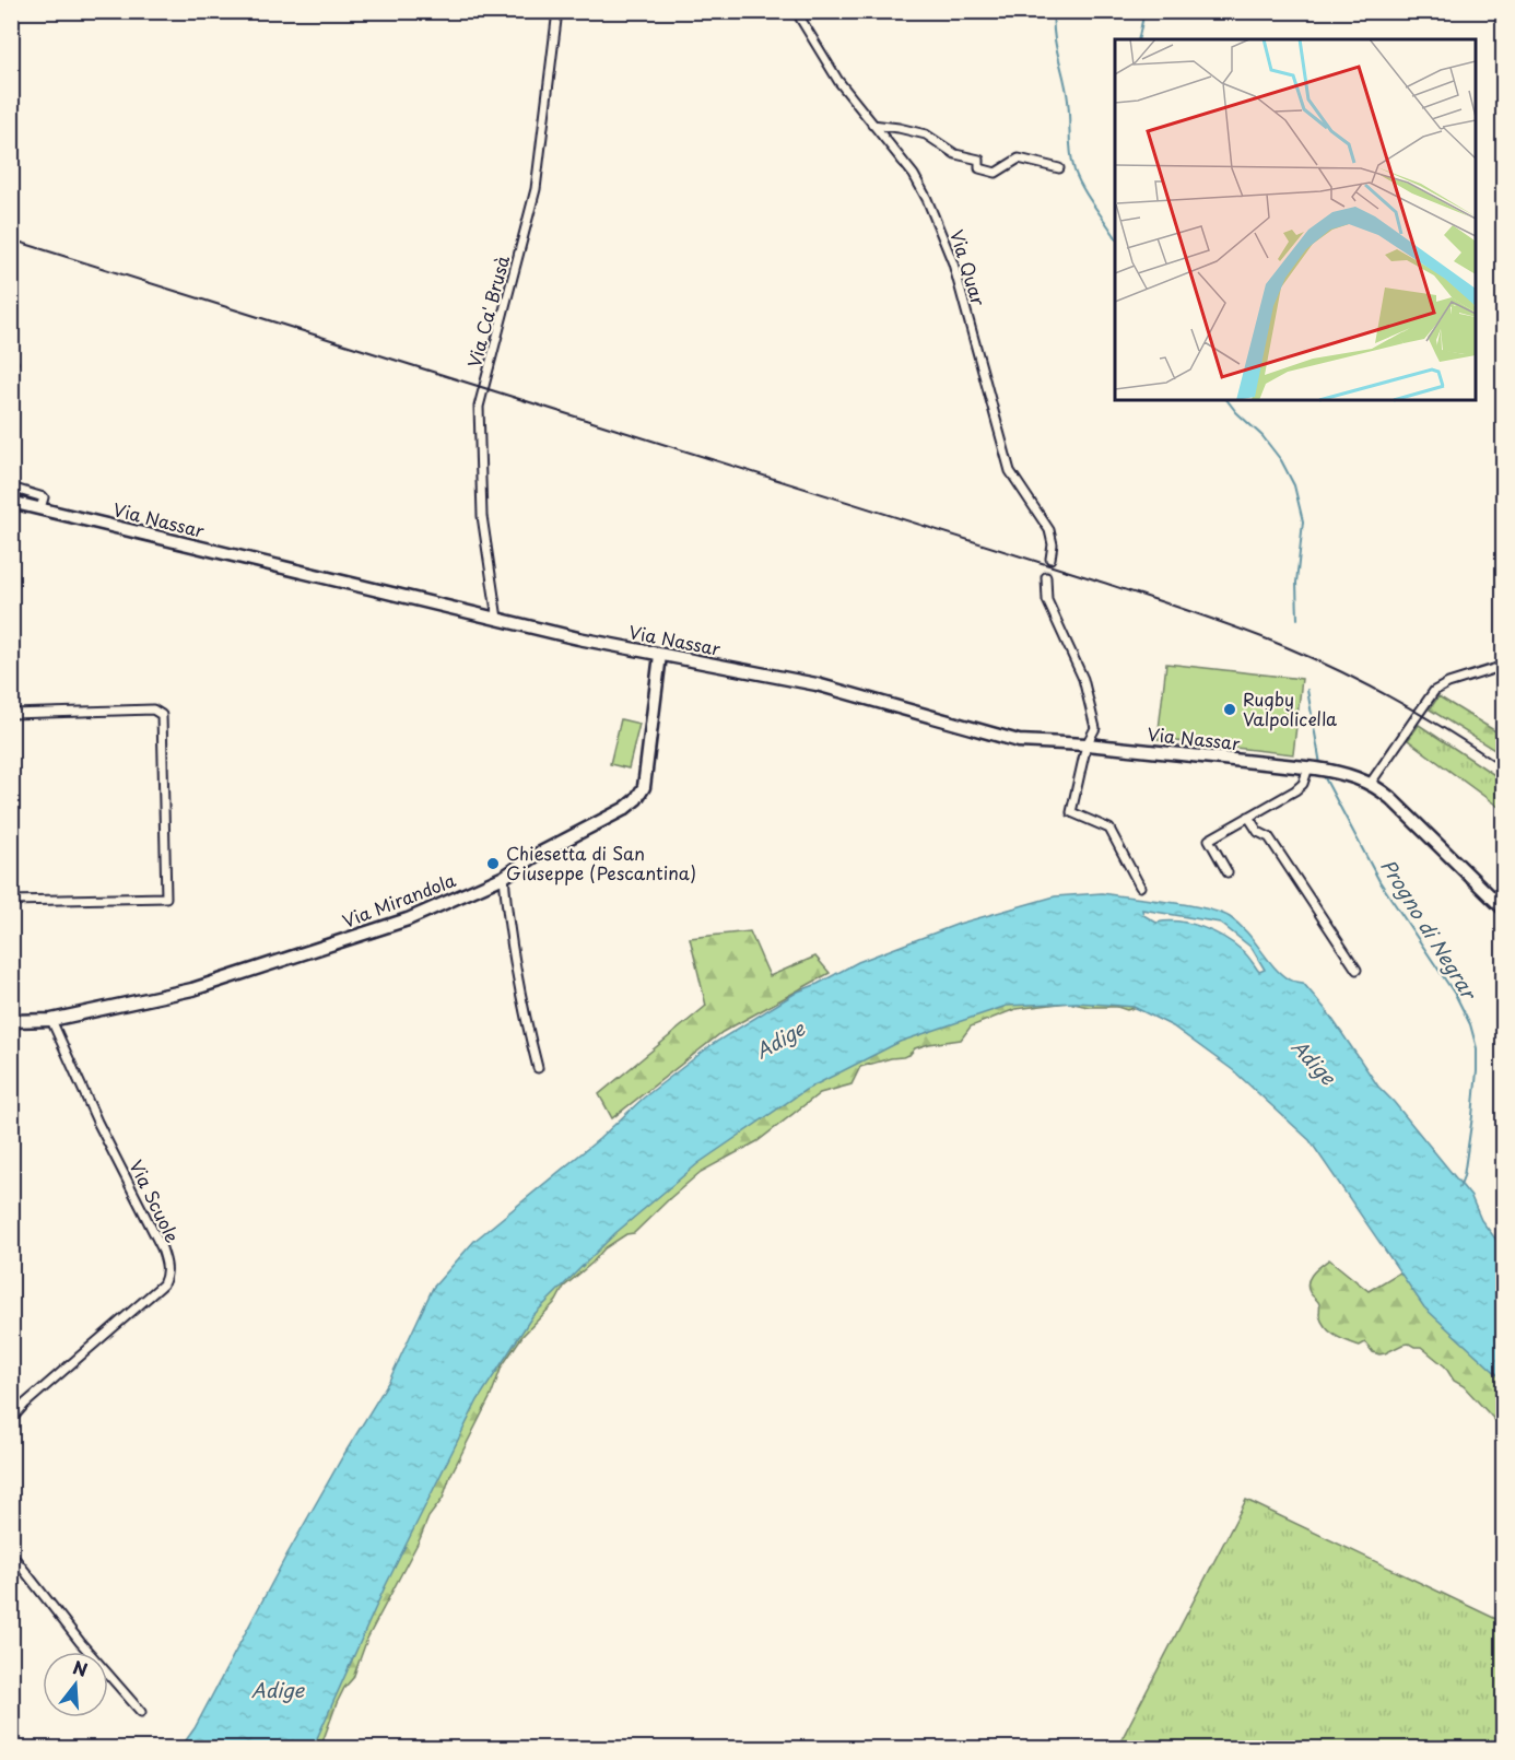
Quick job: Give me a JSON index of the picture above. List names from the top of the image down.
{
  "streets": {
    "main road": ["Via Nassar", "Via Mirandola"],
    "street": ["Via Quar", "Via Ca' Brusà", "Via Scuole"]
  },
  "crossings": [
    ["Via Ca' Brusà", "Via Nassar"],
    ["Via Nassar", "Via Mirandola"],
    ["Via Mirandola", "Via Scuole"]
  ],
  "water": ["Progno di Negrar", "Adige"],
  "places": ["Rugby Valpolicella", "Chiesetta di San Giuseppe (Pescantina)"],
  "north": "top"
}
